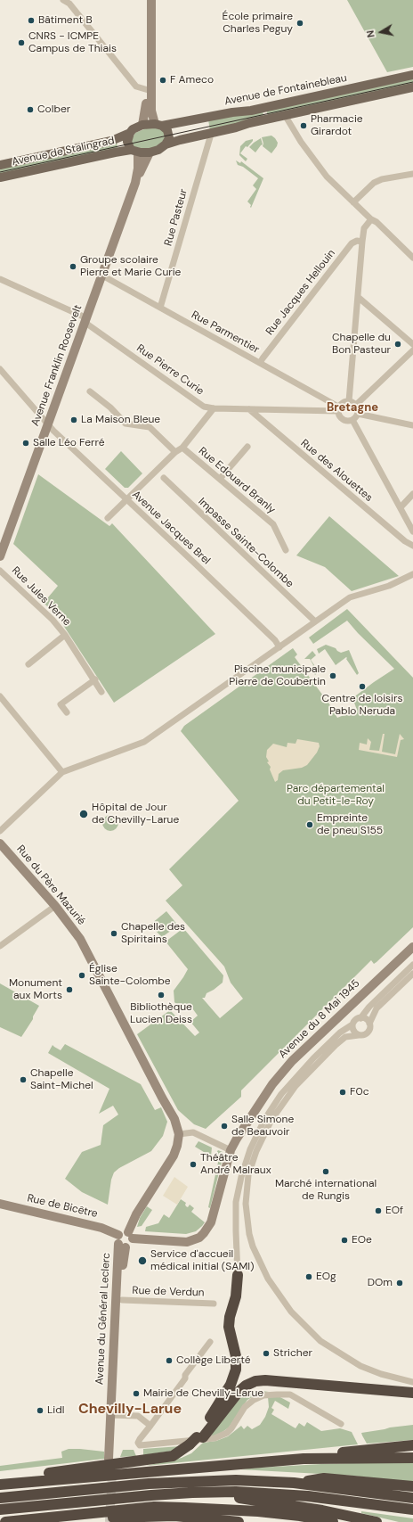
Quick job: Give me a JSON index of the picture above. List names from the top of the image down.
{
  "streets": {
    "main road": [
      "Avenue de Fontainebleau",
      "Avenue de Stalingrad",
      "Avenue Franklin Roosevelt",
      "Rue du Père Mazurié",
      "Avenue du 8 Mai 1945",
      "Rue de Bicêtre",
      "Avenue du Général Leclerc"
    ],
    "street": [
      "Rue Pasteur",
      "Rue Jacques Hellouin",
      "Rue Parmentier",
      "Rue Pierre Curie",
      "Rue des Alouettes",
      "Rue Edouard Branly",
      "Avenue Jacques Brel",
      "Impasse Sainte-Colombe",
      "Rue Jules Verne",
      "Rue de Verdun"
    ]
  },
  "crossings": [
    ["Avenue de Fontainebleau", "Avenue de Stalingrad"],
    ["Avenue de Fontainebleau", "Avenue Franklin Roosevelt"],
    ["Avenue de Stalingrad", "Avenue Franklin Roosevelt"],
    ["Rue Pasteur", "Rue Parmentier"],
    ["Rue Jacques Hellouin", "Rue Parmentier"],
    ["Rue Parmentier", "Avenue Franklin Roosevelt"],
    ["Rue Parmentier", "Rue Pierre Curie"],
    ["Avenue Franklin Roosevelt", "Rue Pierre Curie"],
    ["Avenue Franklin Roosevelt", "Avenue Jacques Brel"],
    ["Rue Pierre Curie", "Rue des Alouettes"],
    ["Avenue du 8 Mai 1945", "Rue de Bicêtre"],
    ["Avenue du 8 Mai 1945", "Avenue du Général Leclerc"],
    ["Rue de Bicêtre", "Avenue du Général Leclerc"]
  ],
  "districts": ["Bretagne", "Chevilly-Larue"],
  "parks": ["Parc départemental du Petit-le-Roy"],
  "places": [
    "Bâtiment B",
    "École primaire Charles Peguy",
    "CNRS - ICMPE Campus de Thiais",
    "F Ameco",
    "Colber",
    "Pharmacie Girardot",
    "Groupe scolaire Pierre et Marie Curie",
    "Chapelle du Bon Pasteur",
    "La Maison Bleue",
    "Salle Léo Ferré",
    "Piscine municipale Pierre de Coubertin",
    "Centre de loisirs Pablo Neruda",
    "Hôpital de Jour de Chevilly-Larue",
    "Empreinte de pneu S155",
    "Chapelle des Spiritains",
    "Église Sainte-Colombe",
    "Monument aux Morts",
    "Bibliothèque Lucien Deiss",
    "Chapelle Saint-Michel",
    "F0c",
    "Salle Simone de Beauvoir",
    "Théâtre André Malraux",
    "Marché international de Rungis",
    "EOf",
    "EOe",
    "Service d'accueil médical initial (SAMI)",
    "EOg",
    "DOm",
    "Stricher",
    "Collège Liberté",
    "Mairie de Chevilly-Larue",
    "Lidl"
  ],
  "north": "left"
}
